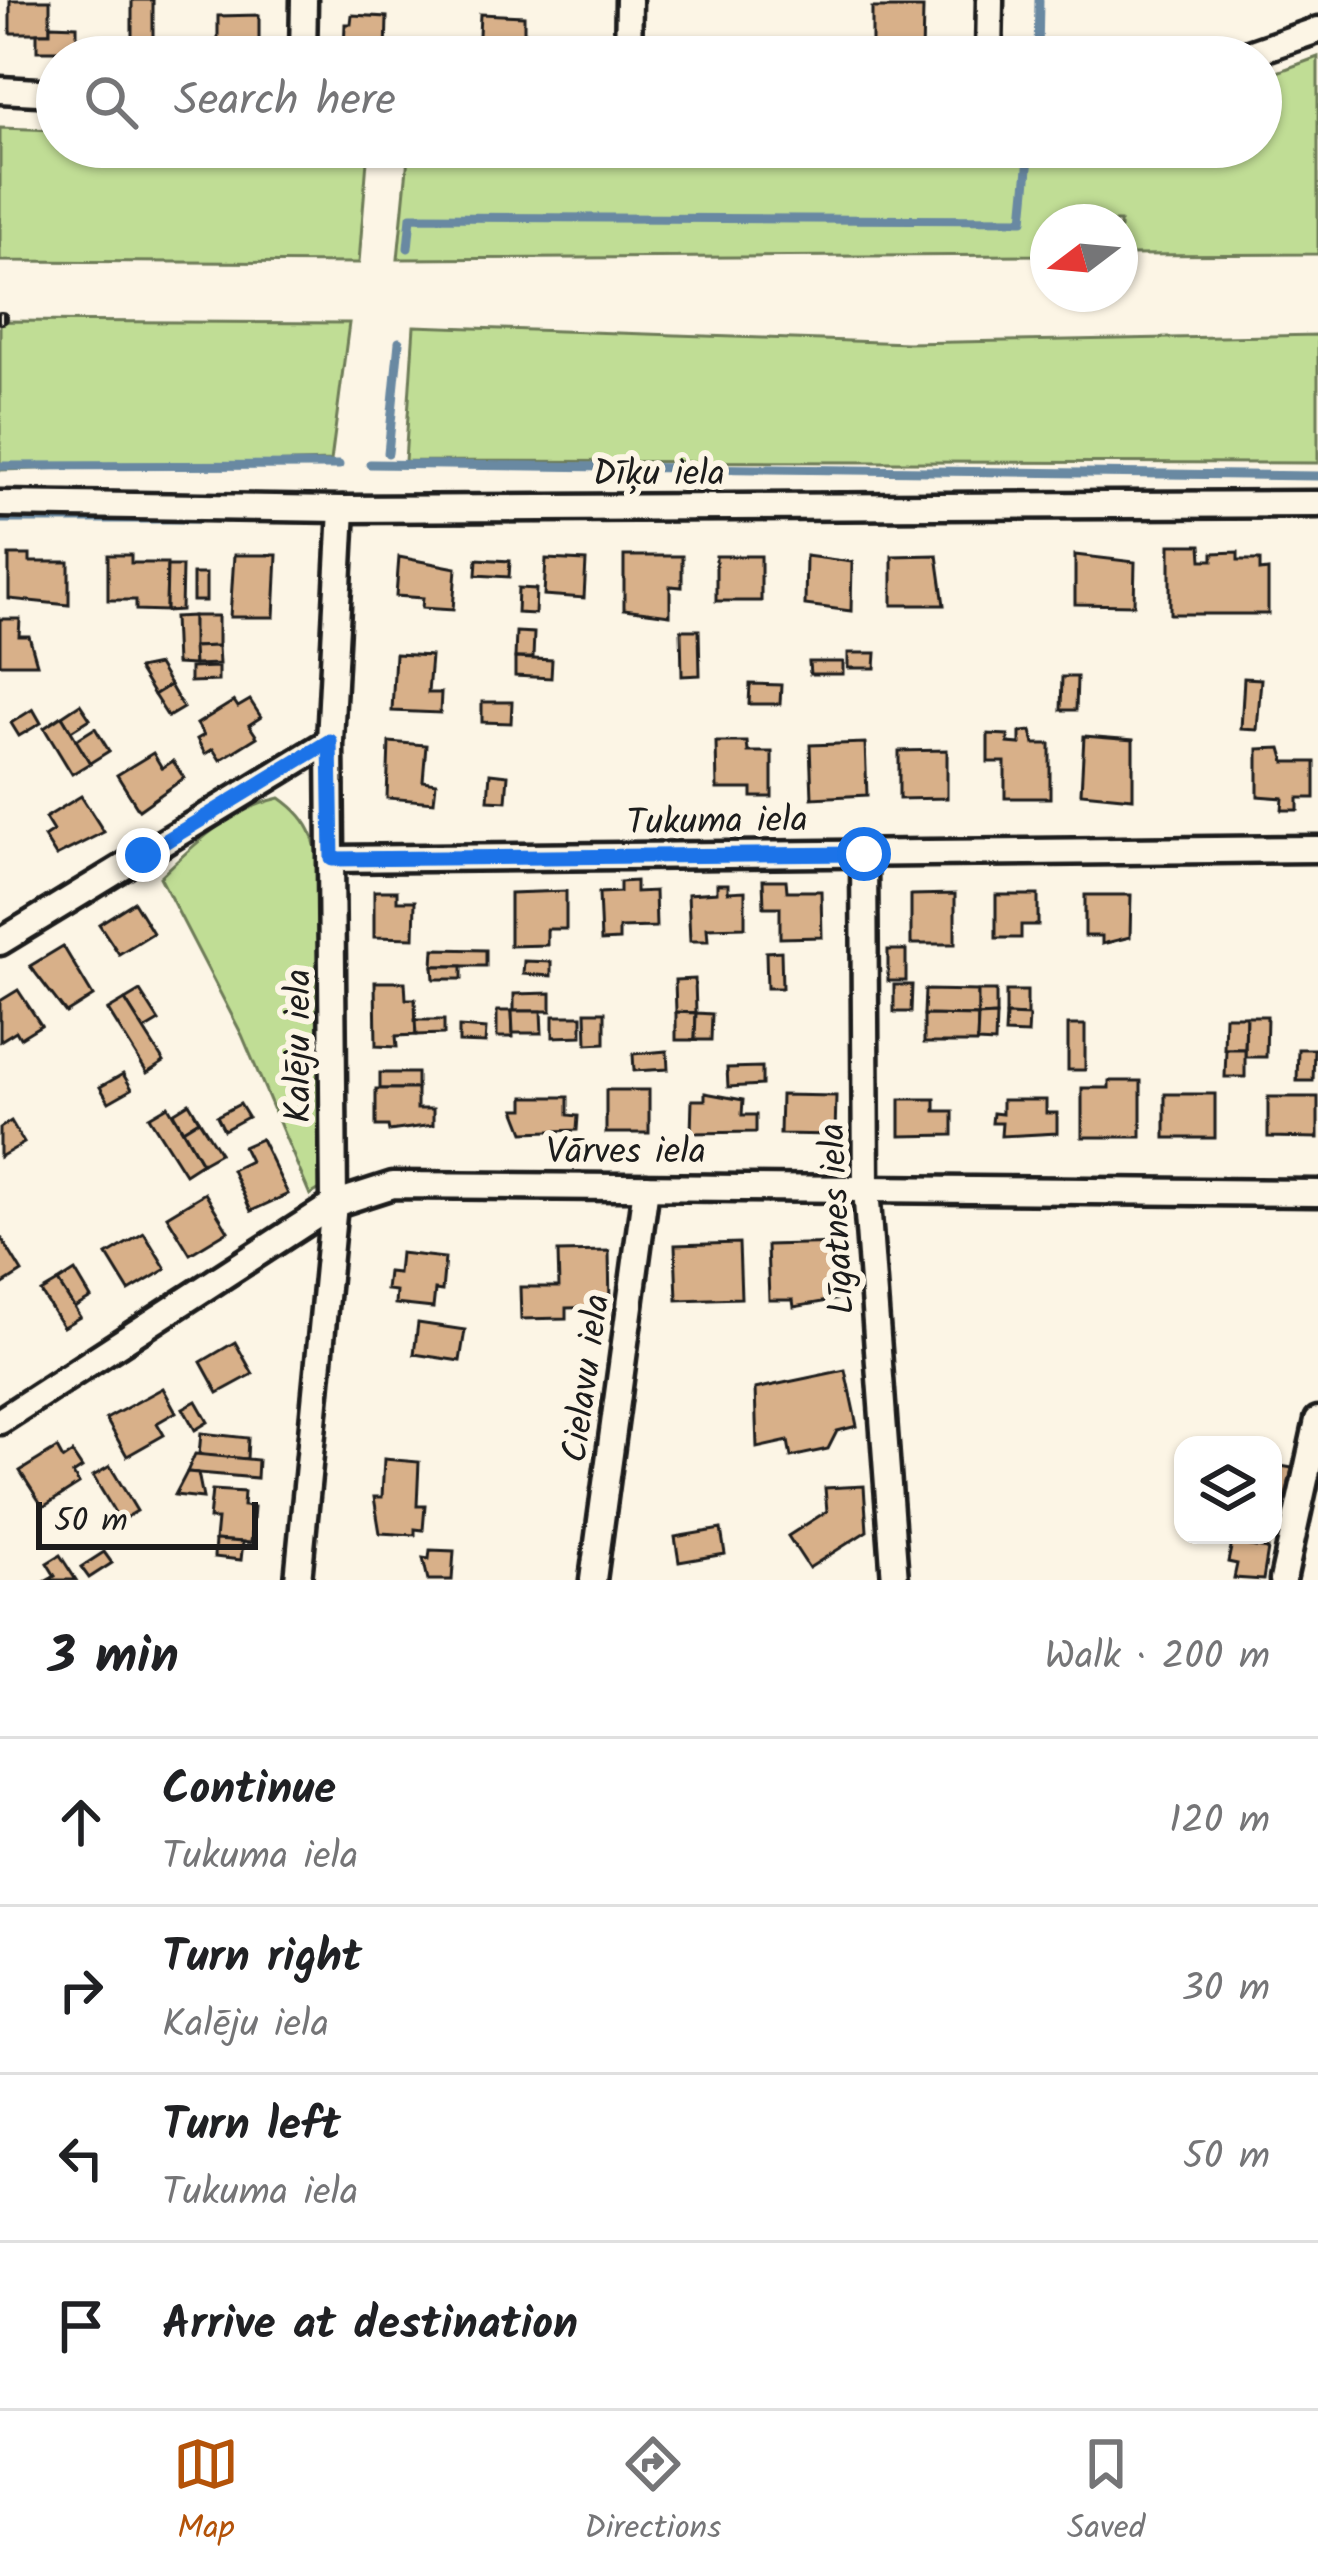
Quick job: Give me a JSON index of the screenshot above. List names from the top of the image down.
{
  "streets": {
    "street": [
      "Dīķu iela",
      "Tukuma iela",
      "Kalēju iela",
      "Vārves iela",
      "Līgatnes iela",
      "Cielavu iela"
    ]
  },
  "crossings": [
    ["Dīķu iela", "Kalēju iela"],
    ["Tukuma iela", "Kalēju iela"],
    ["Tukuma iela", "Līgatnes iela"],
    ["Kalēju iela", "Vārves iela"],
    ["Vārves iela", "Līgatnes iela"],
    ["Vārves iela", "Cielavu iela"]
  ],
  "scale_bar": "50 m",
  "north": "left",
  "page": {
    "search": "Search here",
    "scale": "50 m",
    "heading": ["3 min", "Walk · 200 m"],
    "list": [
      ["Continue", "Tukuma iela", "120 m"],
      ["Turn right", "Kalēju iela", "30 m"],
      ["Turn left", "Tukuma iela", "50 m"],
      "Arrive at destination"
    ],
    "nav": ["Map", "Directions", "Saved"]
  }
}
